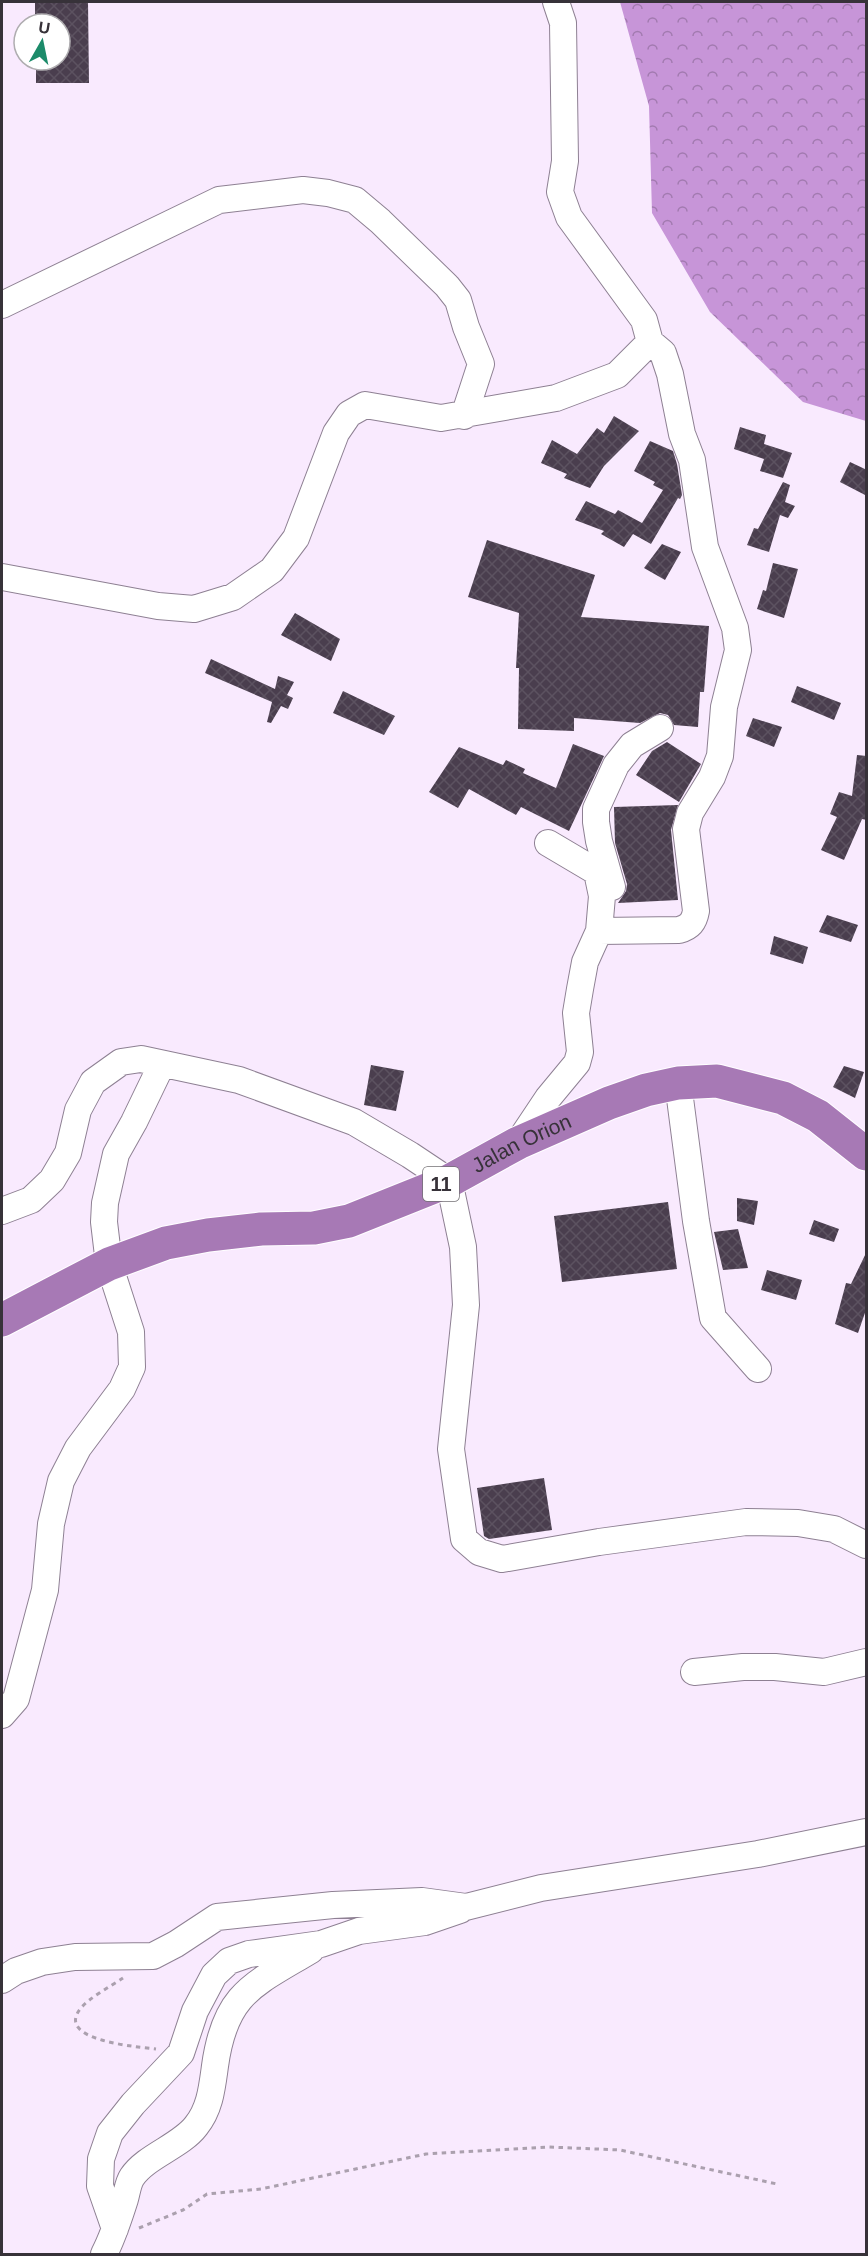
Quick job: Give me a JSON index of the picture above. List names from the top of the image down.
{
  "streets": {
    "highway": ["Jalan Orion", "11"]
  },
  "north": "top"
}
